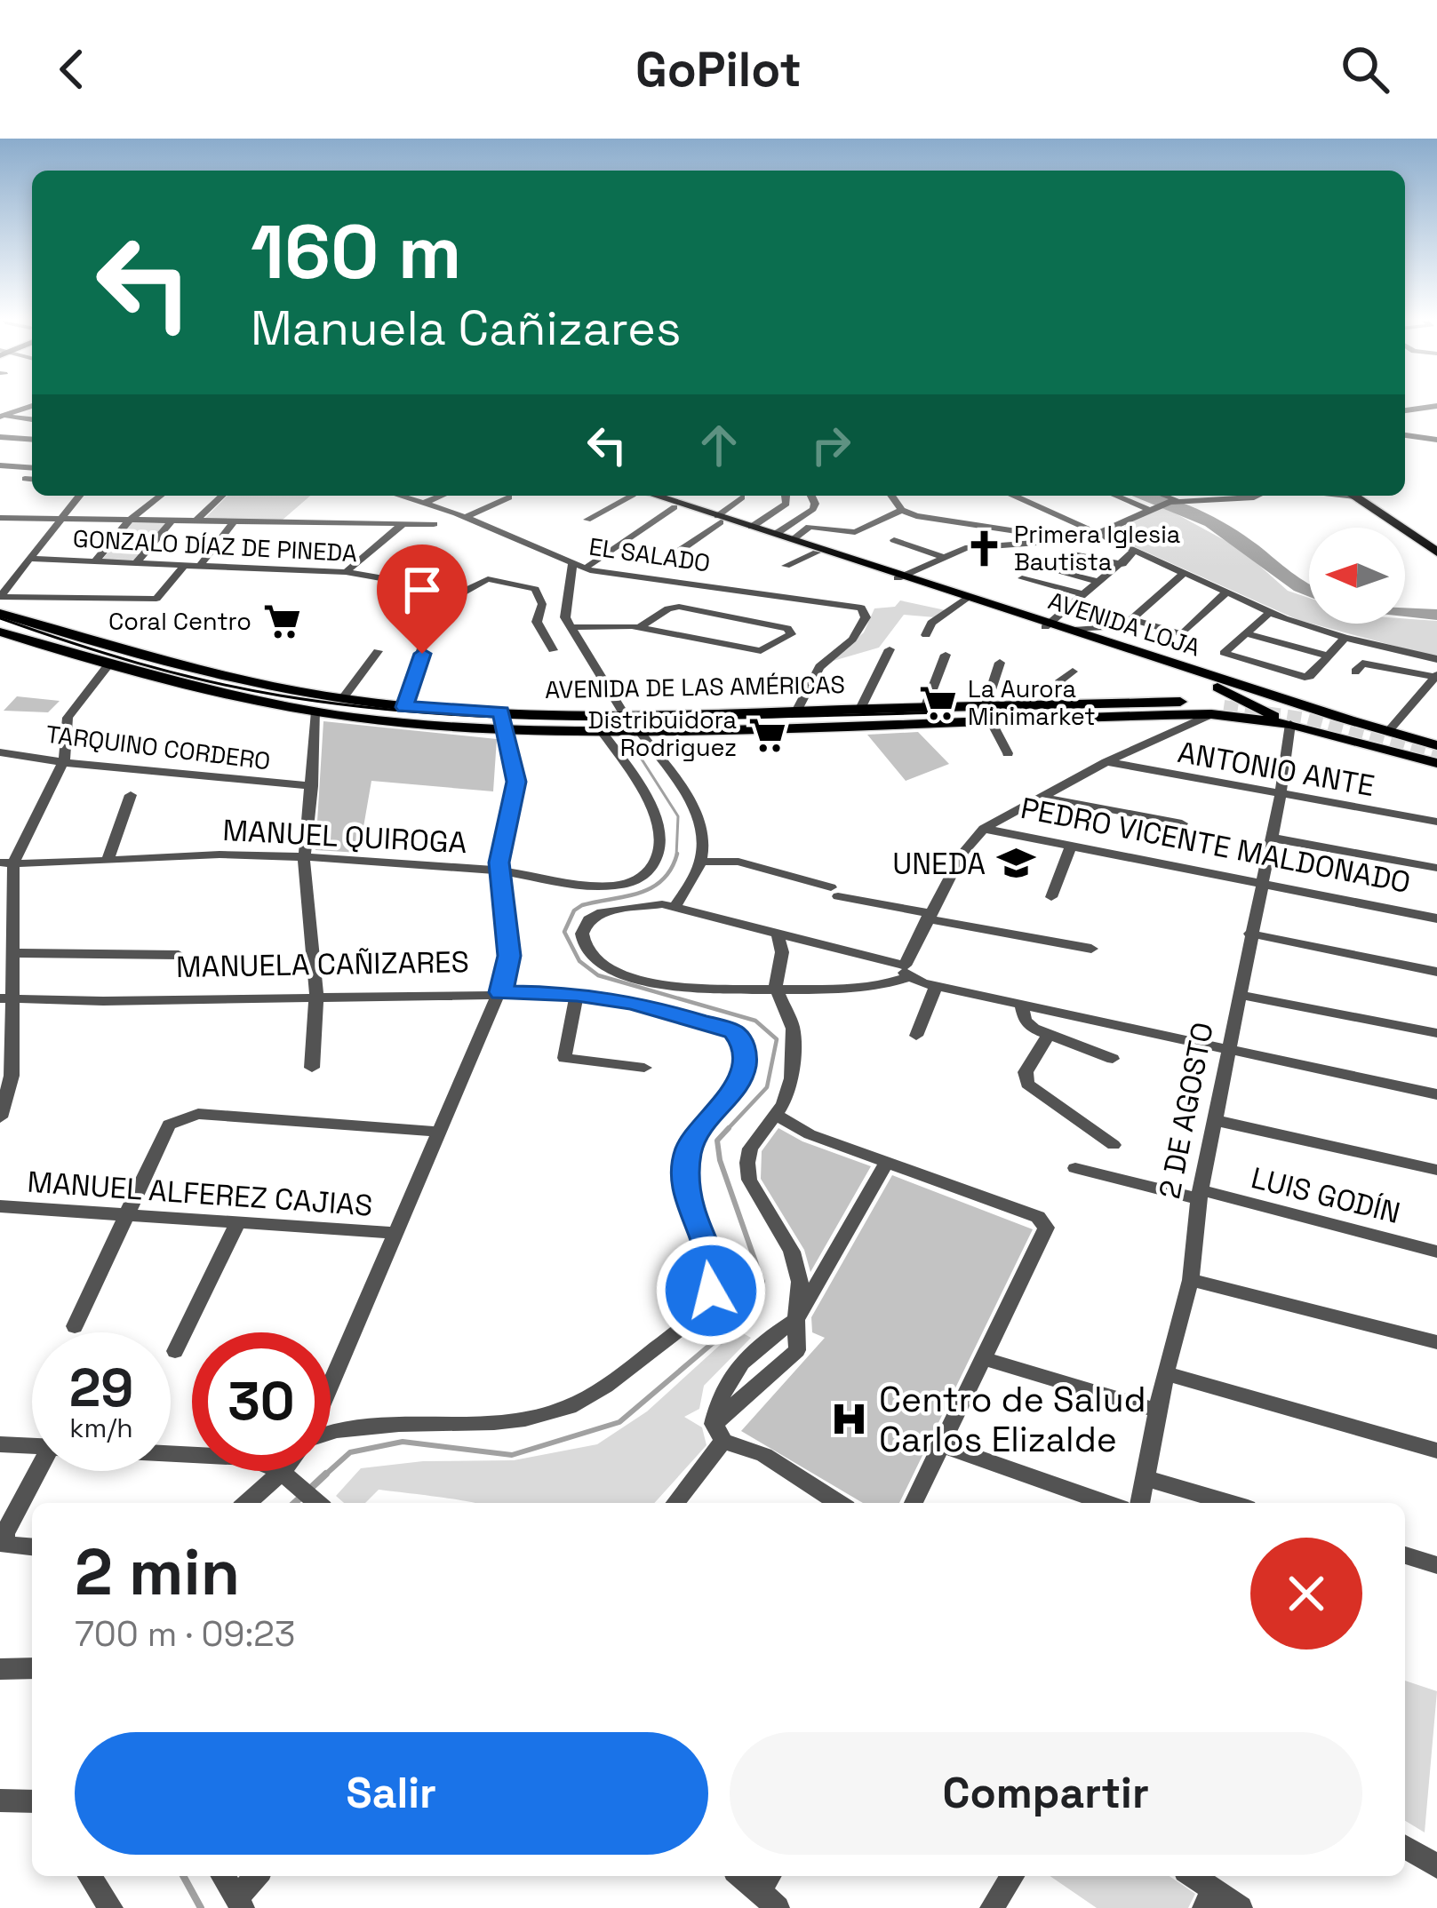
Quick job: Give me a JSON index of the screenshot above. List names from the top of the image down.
{
  "streets": {
    "main road": ["AVENIDA LOJA", "AVENIDA DE LAS AMÉRICAS"],
    "street": [
      "GONZALO DÍAZ DE PINEDA",
      "EL SALADO",
      "TARQUINO CORDERO",
      "ANTONIO ANTE",
      "MANUEL QUIROGA",
      "PEDRO VICENTE MALDONADO",
      "MANUELA CAÑIZARES",
      "2 DE AGOSTO",
      "MANUEL ALFEREZ CAJIAS",
      "LUIS GODÍN"
    ]
  },
  "crossings": [
    ["EL SALADO", "AVENIDA DE LAS AMÉRICAS"],
    ["AVENIDA LOJA", "AVENIDA DE LAS AMÉRICAS"],
    ["AVENIDA LOJA", "2 DE AGOSTO"],
    ["AVENIDA DE LAS AMÉRICAS", "MANUEL QUIROGA"],
    ["AVENIDA DE LAS AMÉRICAS", "2 DE AGOSTO"],
    ["ANTONIO ANTE", "2 DE AGOSTO"],
    ["PEDRO VICENTE MALDONADO", "2 DE AGOSTO"],
    ["2 DE AGOSTO", "LUIS GODÍN"]
  ],
  "places": {
    "church": ["Primera Iglesia Bautista"],
    "supermarket": ["Coral Centro", "La Aurora Minimarket", "Distribuidora Rodriguez"],
    "school or university": ["UNEDA"],
    "hospital": ["Centro de Salud Carlos Elizalde"]
  },
  "north": "left",
  "page": {
    "header": "GoPilot",
    "turn": ["160 m", "Manuela Cañizares"],
    "speed": "29 km/h",
    "limit": "30",
    "heading": ["2 min", "700 m · 09:23"],
    "buttons": ["Salir", "Compartir"]
  }
}
